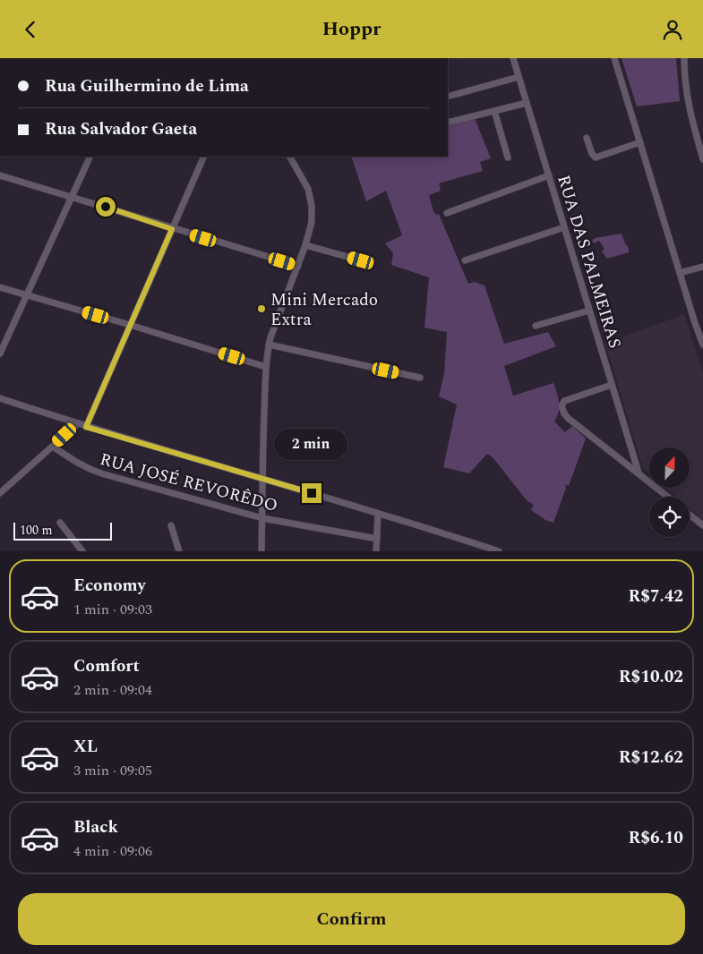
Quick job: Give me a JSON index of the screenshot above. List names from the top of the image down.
{
  "streets": {
    "street": ["RUA DAS PALMEIRAS", "RUA JOSÉ REVORÊDO"]
  },
  "places": ["Mini Mercado Extra"],
  "scale_bar": "100 m",
  "north": "top",
  "page": {
    "header": "Hoppr",
    "banner": ["Rua Guilhermino de Lima", "Rua Salvador Gaeta"],
    "bubble": "2 min",
    "scale": "100 m",
    "list": [
      {
        "name": "Economy",
        "note": "1 min · 09:03",
        "value": "R$7.42"
      },
      {
        "name": "Comfort",
        "note": "2 min · 09:04",
        "value": "R$10.02"
      },
      {
        "name": "XL",
        "note": "3 min · 09:05",
        "value": "R$12.62"
      },
      {
        "name": "Black",
        "note": "4 min · 09:06",
        "value": "R$6.10"
      }
    ],
    "buttons": "Confirm"
  }
}
